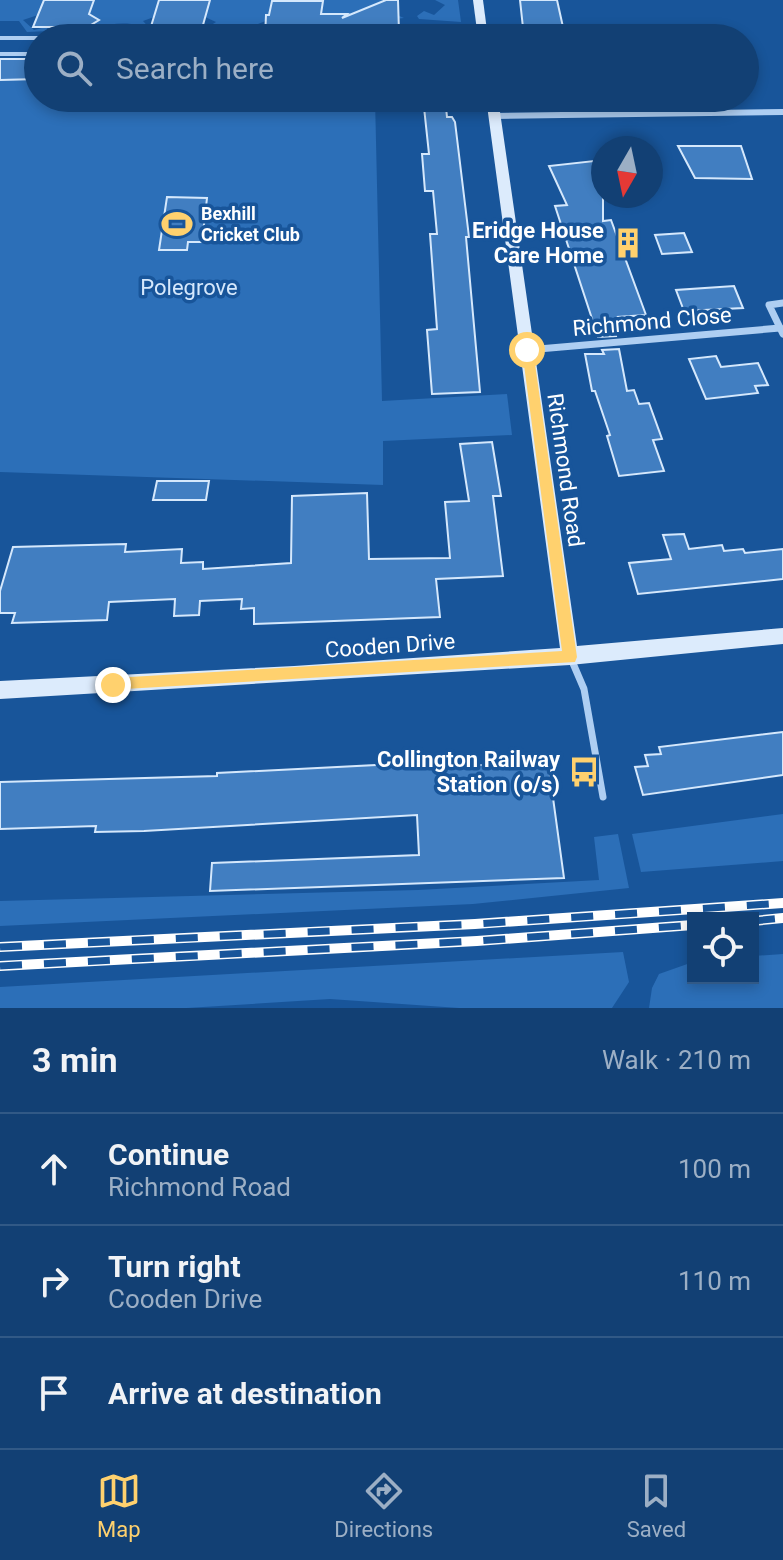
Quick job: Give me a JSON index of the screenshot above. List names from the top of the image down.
{
  "streets": {
    "main road": ["Richmond Road", "Cooden Drive"],
    "street": ["Richmond Close"]
  },
  "crossings": [
    ["Richmond Close", "Richmond Road"],
    ["Richmond Road", "Cooden Drive"]
  ],
  "parks": ["Polegrove"],
  "places": {
    "sports": ["Bexhill Cricket Club"],
    "building": ["Eridge House Care Home"],
    "bus stop": ["Collington Railway Station (o/s)"]
  },
  "north": "bottom",
  "page": {
    "search": "Search here",
    "heading": ["3 min", "Walk · 210 m"],
    "list": [
      ["Continue", "Richmond Road", "100 m"],
      ["Turn right", "Cooden Drive", "110 m"],
      "Arrive at destination"
    ],
    "nav": ["Map", "Directions", "Saved"]
  }
}
